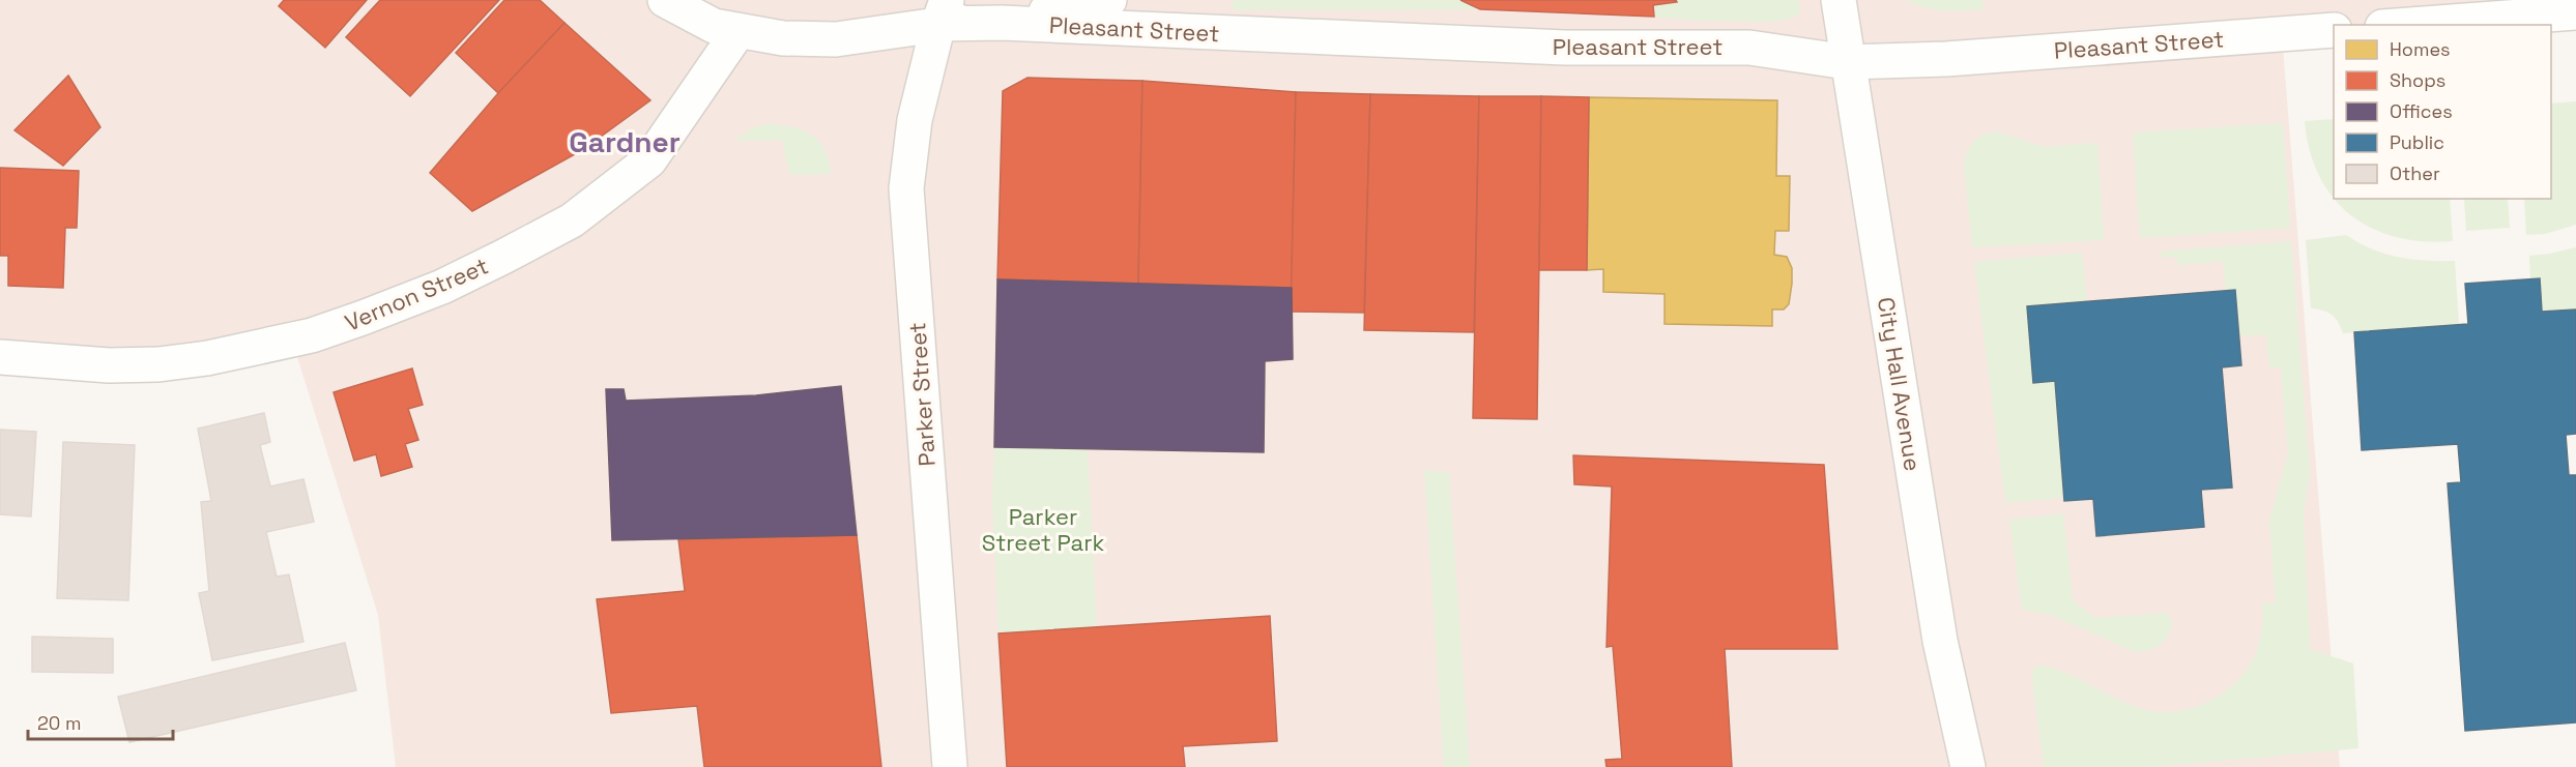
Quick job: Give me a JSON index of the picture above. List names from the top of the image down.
{
  "streets": {
    "street": [
      "Pleasant Street",
      "Vernon Street",
      "City Hall Avenue",
      "Parker Street"
    ]
  },
  "crossings": [
    ["Pleasant Street", "City Hall Avenue"],
    ["Pleasant Street", "Parker Street"]
  ],
  "districts": ["Gardner"],
  "parks": ["Parker Street Park"],
  "legend": [
    "Homes",
    "Shops",
    "Offices",
    "Public",
    "Other"
  ],
  "scale_bar": "20 m"
}
